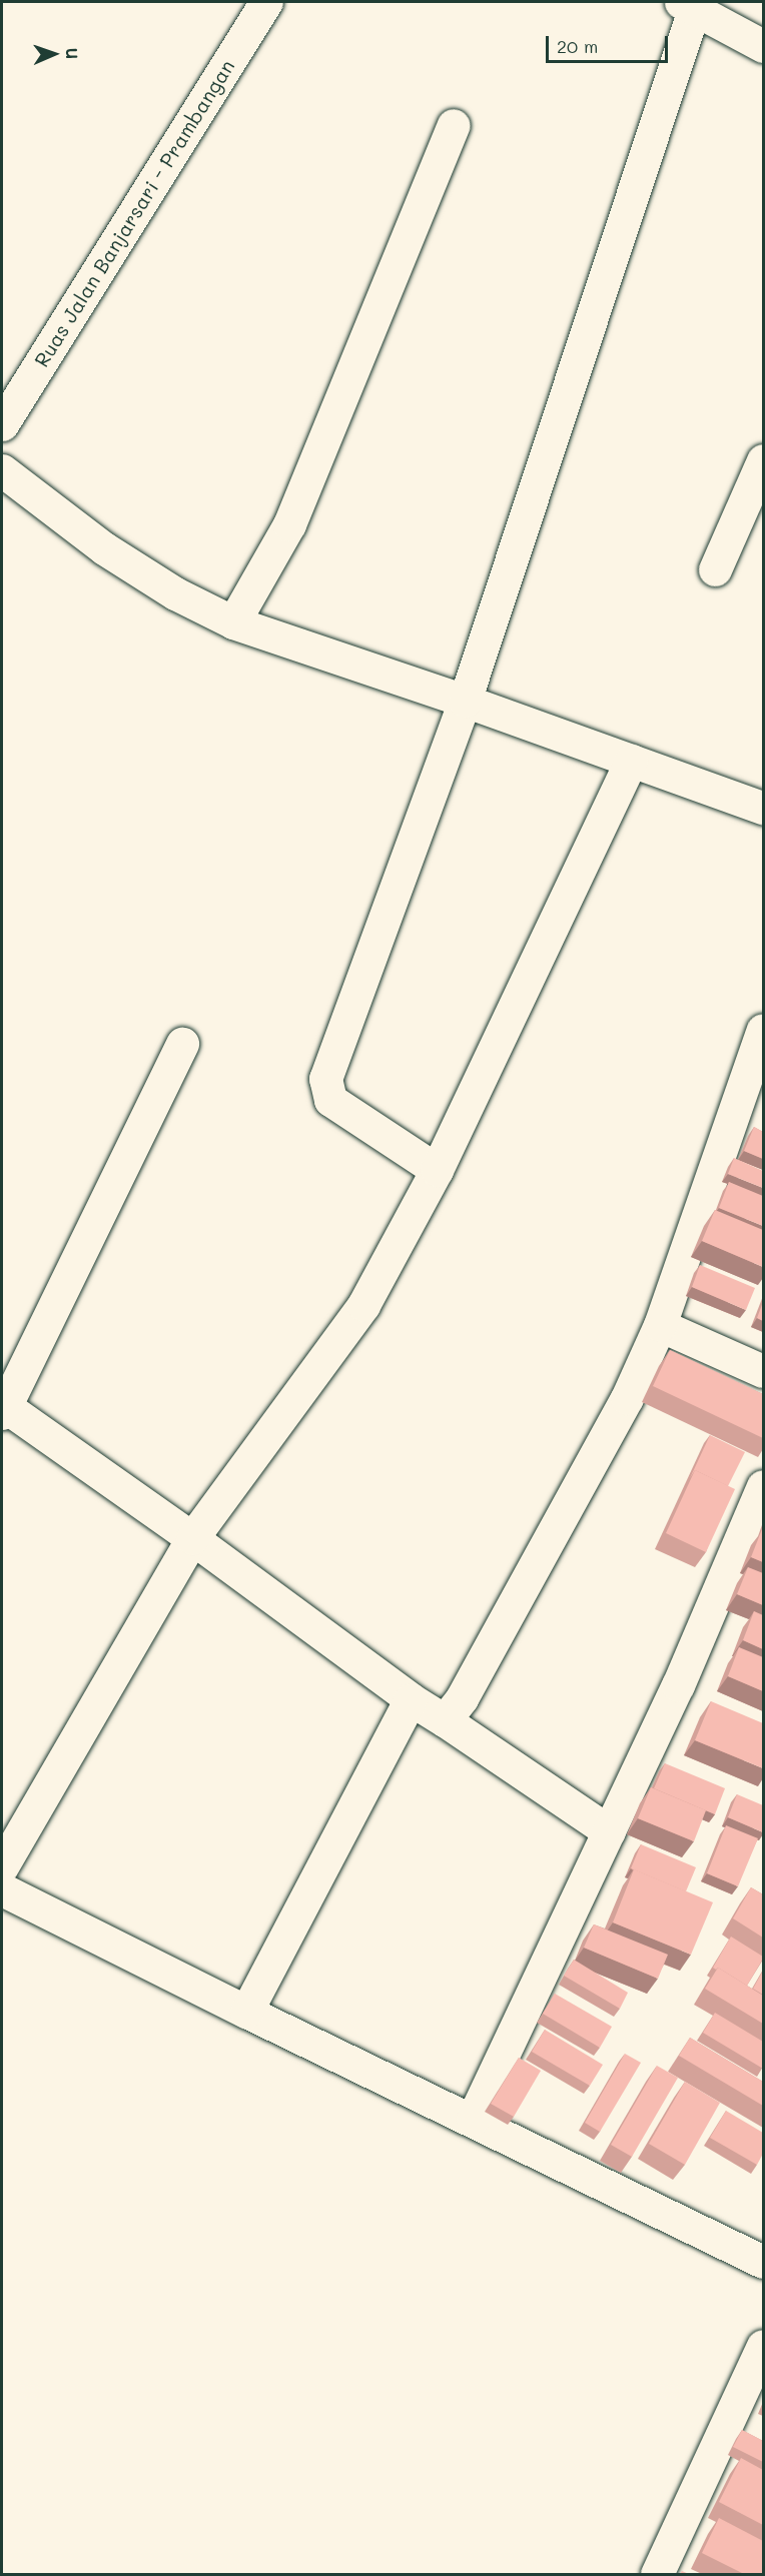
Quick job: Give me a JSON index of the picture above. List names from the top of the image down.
{
  "streets": {
    "street": ["Ruas Jalan Banjarsari - Prambangan"]
  },
  "scale_bar": "20 m",
  "north": "right"
}
